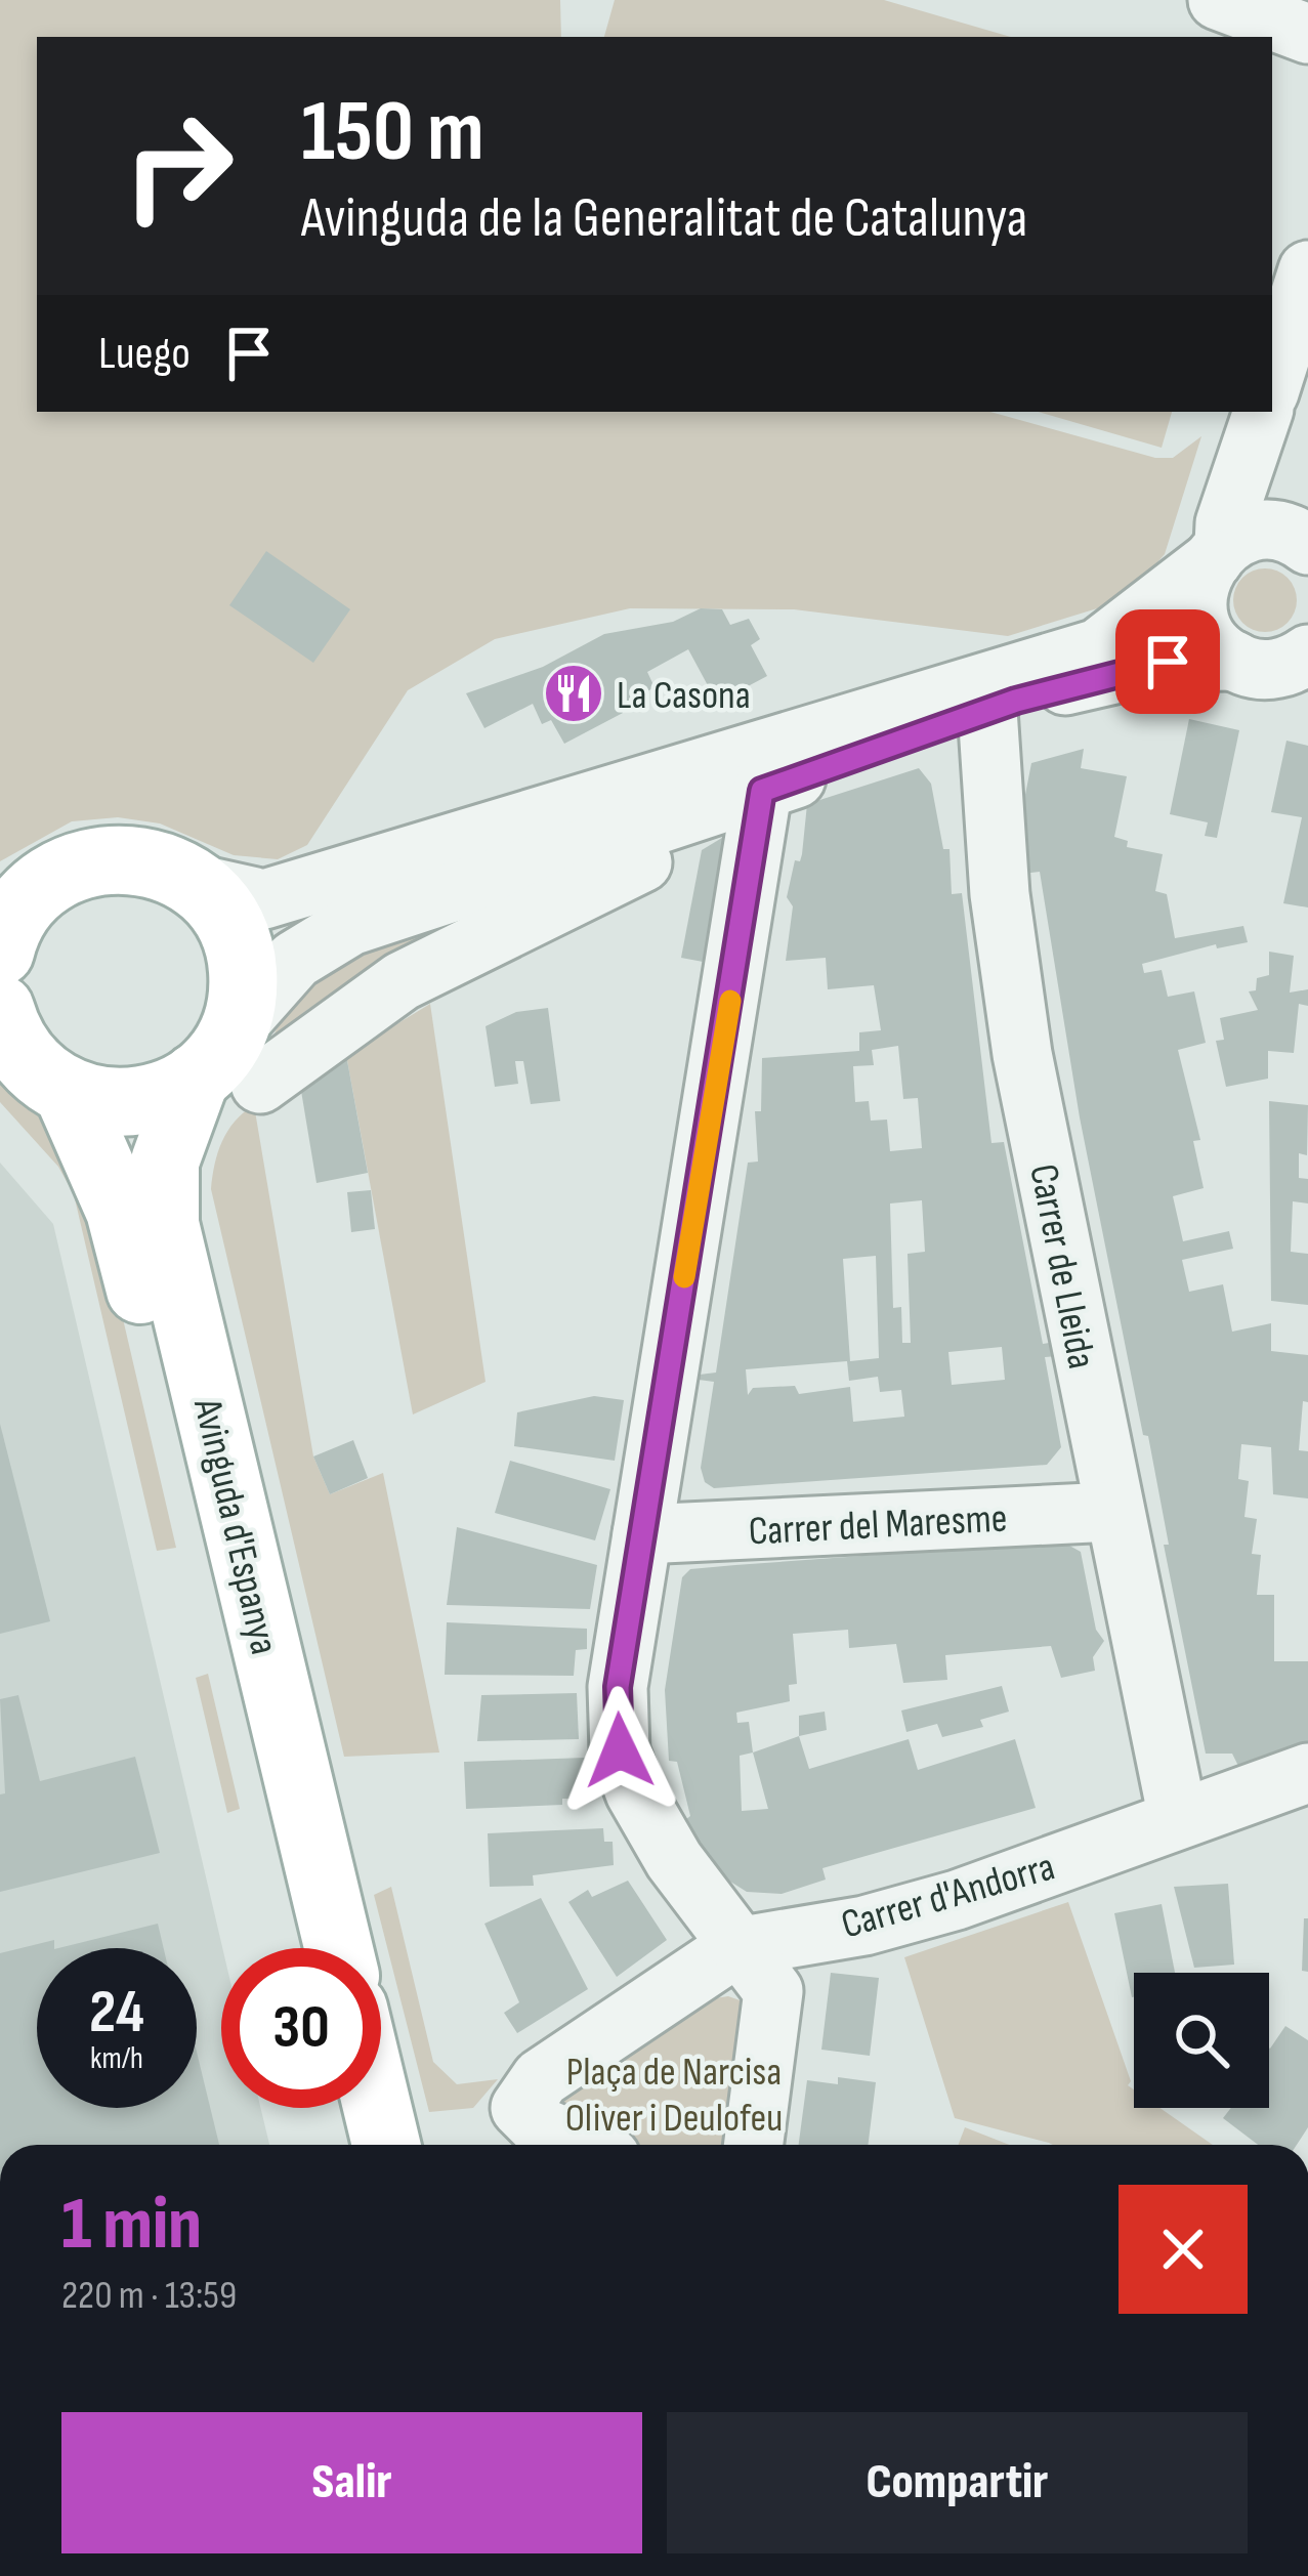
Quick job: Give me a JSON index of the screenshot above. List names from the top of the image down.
{
  "streets": {
    "main road": ["Avinguda d'Espanya"],
    "street": ["Carrer de Lleida", "Carrer del Maresme", "Carrer d'Andorra"]
  },
  "crossings": [
    ["Carrer de Lleida", "Carrer del Maresme"],
    ["Carrer de Lleida", "Carrer d'Andorra"]
  ],
  "parks": ["Plaça de Narcisa Oliver i Deulofeu"],
  "places": {
    "restaurant": ["La Casona"]
  },
  "page": {
    "turn": ["150 m", "Avinguda de la Generalitat de Catalunya"],
    "then": "Luego",
    "speed": "24 km/h",
    "limit": "30",
    "heading": ["1 min", "220 m · 13:59"],
    "buttons": ["Salir", "Compartir"]
  }
}
